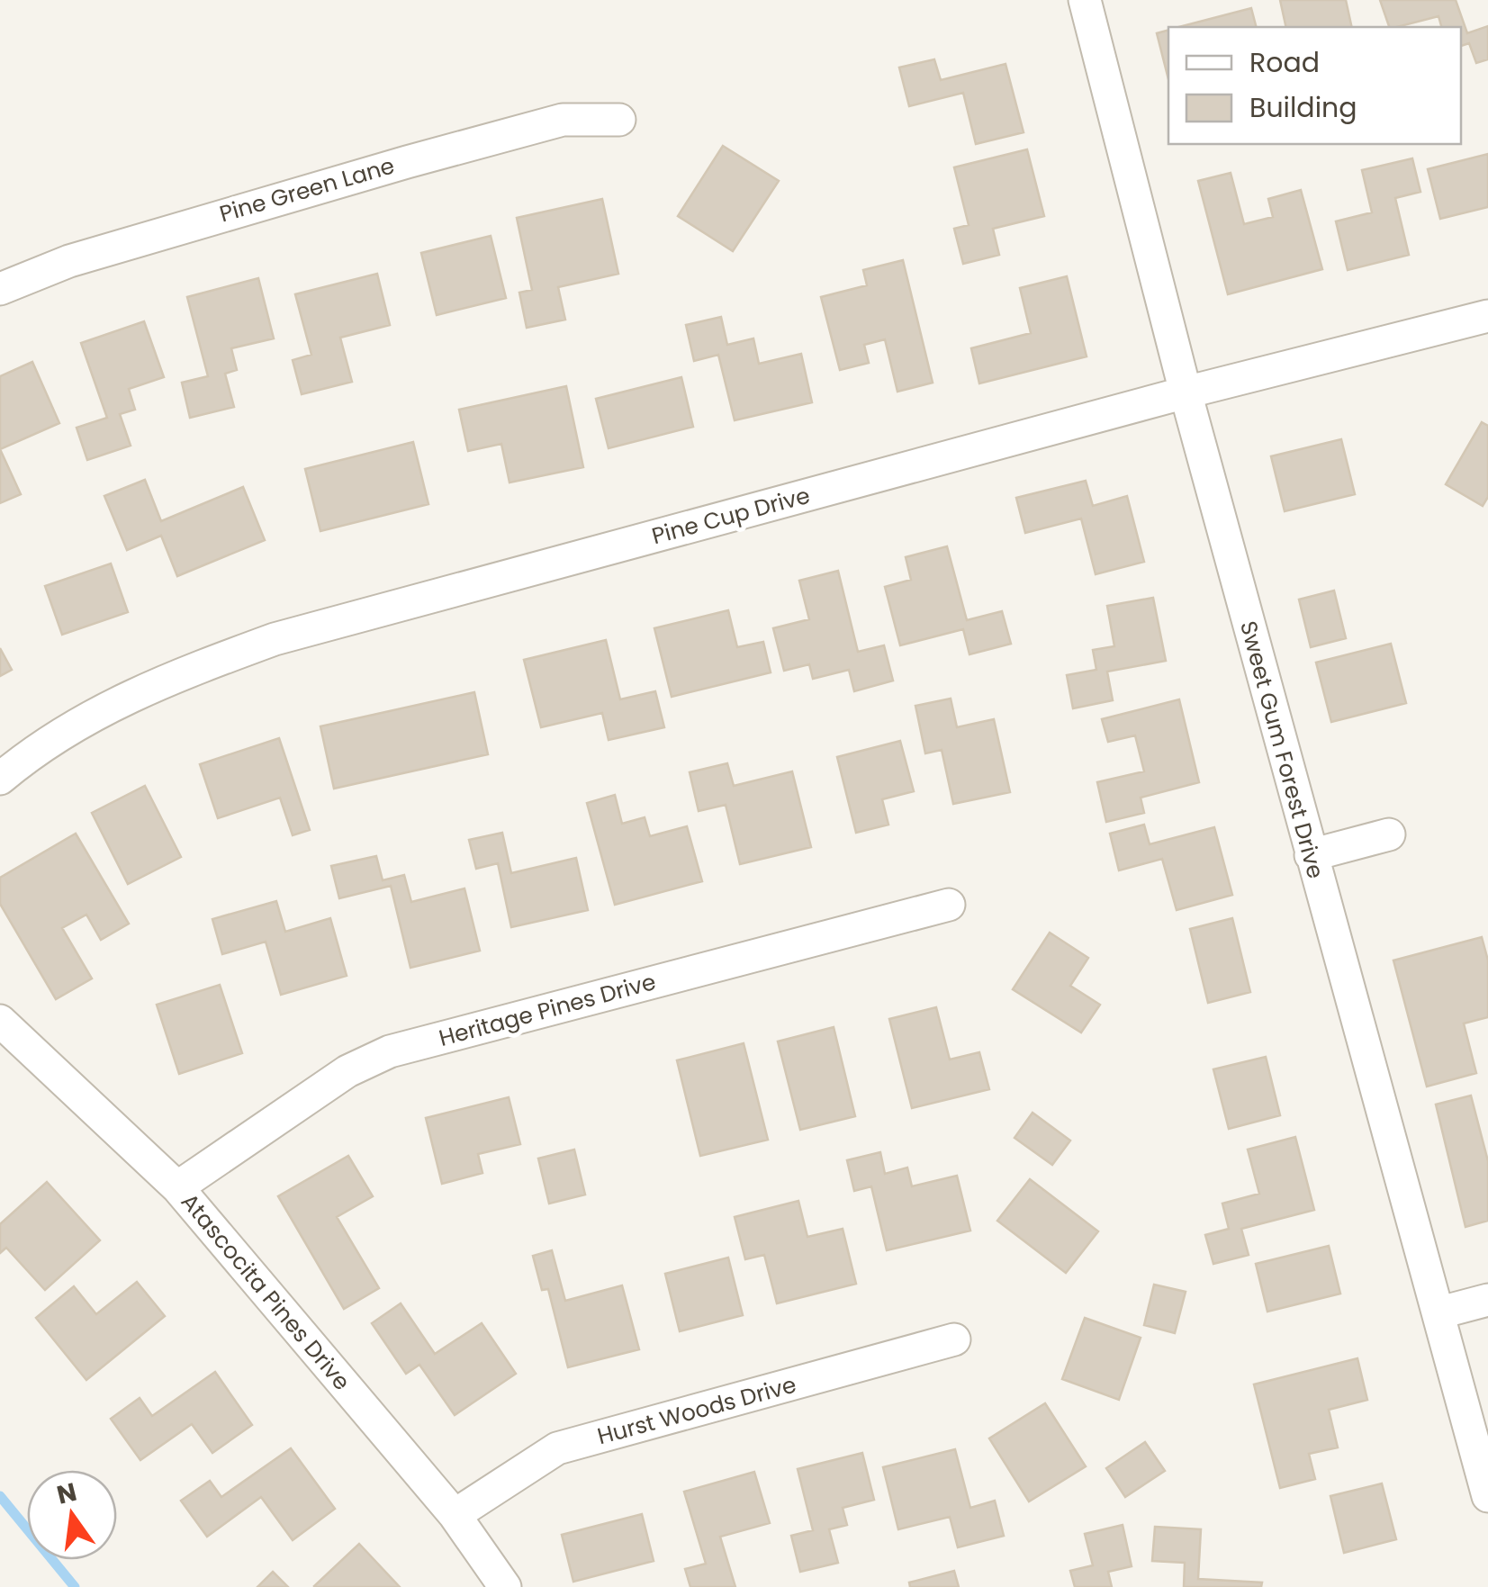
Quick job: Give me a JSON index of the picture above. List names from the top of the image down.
{
  "streets": {
    "street": [
      "Pine Green Lane",
      "Pine Cup Drive",
      "Sweet Gum Forest Drive",
      "Heritage Pines Drive",
      "Atascocita Pines Drive",
      "Hurst Woods Drive"
    ]
  },
  "crossings": [
    ["Pine Cup Drive", "Sweet Gum Forest Drive"],
    ["Heritage Pines Drive", "Atascocita Pines Drive"],
    ["Atascocita Pines Drive", "Hurst Woods Drive"]
  ],
  "legend": ["Road", "Building"],
  "north": "top"
}
